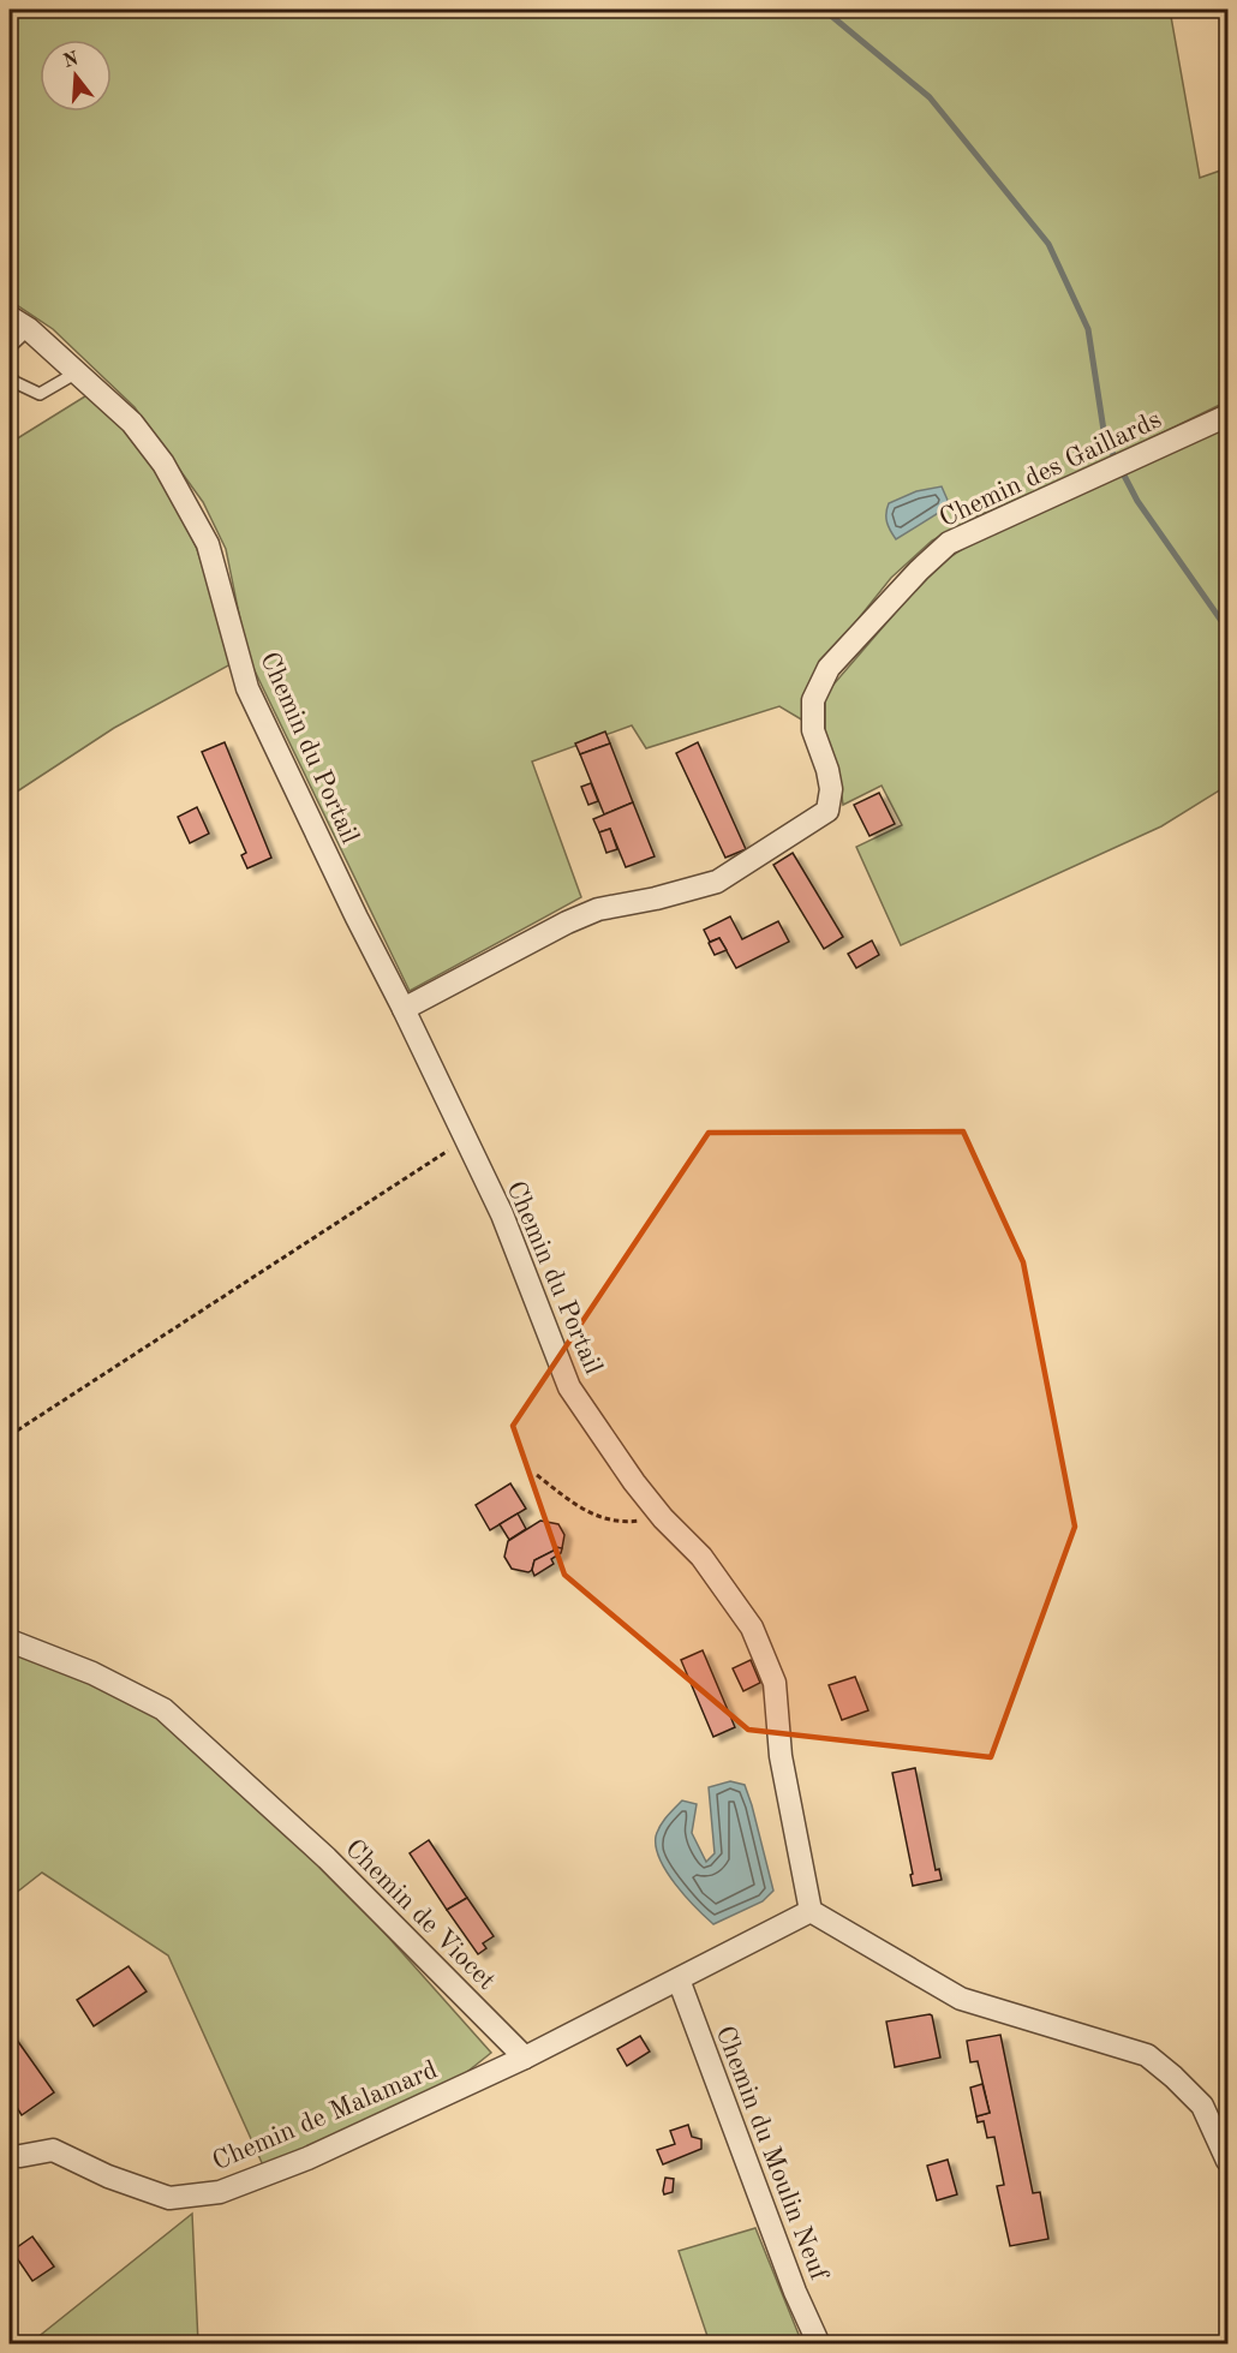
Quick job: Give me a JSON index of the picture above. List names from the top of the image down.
{
  "streets": {
    "street": [
      "Chemin des Gaillards",
      "Chemin du Portail",
      "Chemin de Viocet",
      "Chemin de Malamard",
      "Chemin du Moulin Neuf"
    ]
  },
  "crossings": [
    ["Chemin des Gaillards", "Chemin du Portail"],
    ["Chemin de Viocet", "Chemin de Malamard"]
  ],
  "north": "top"
}
